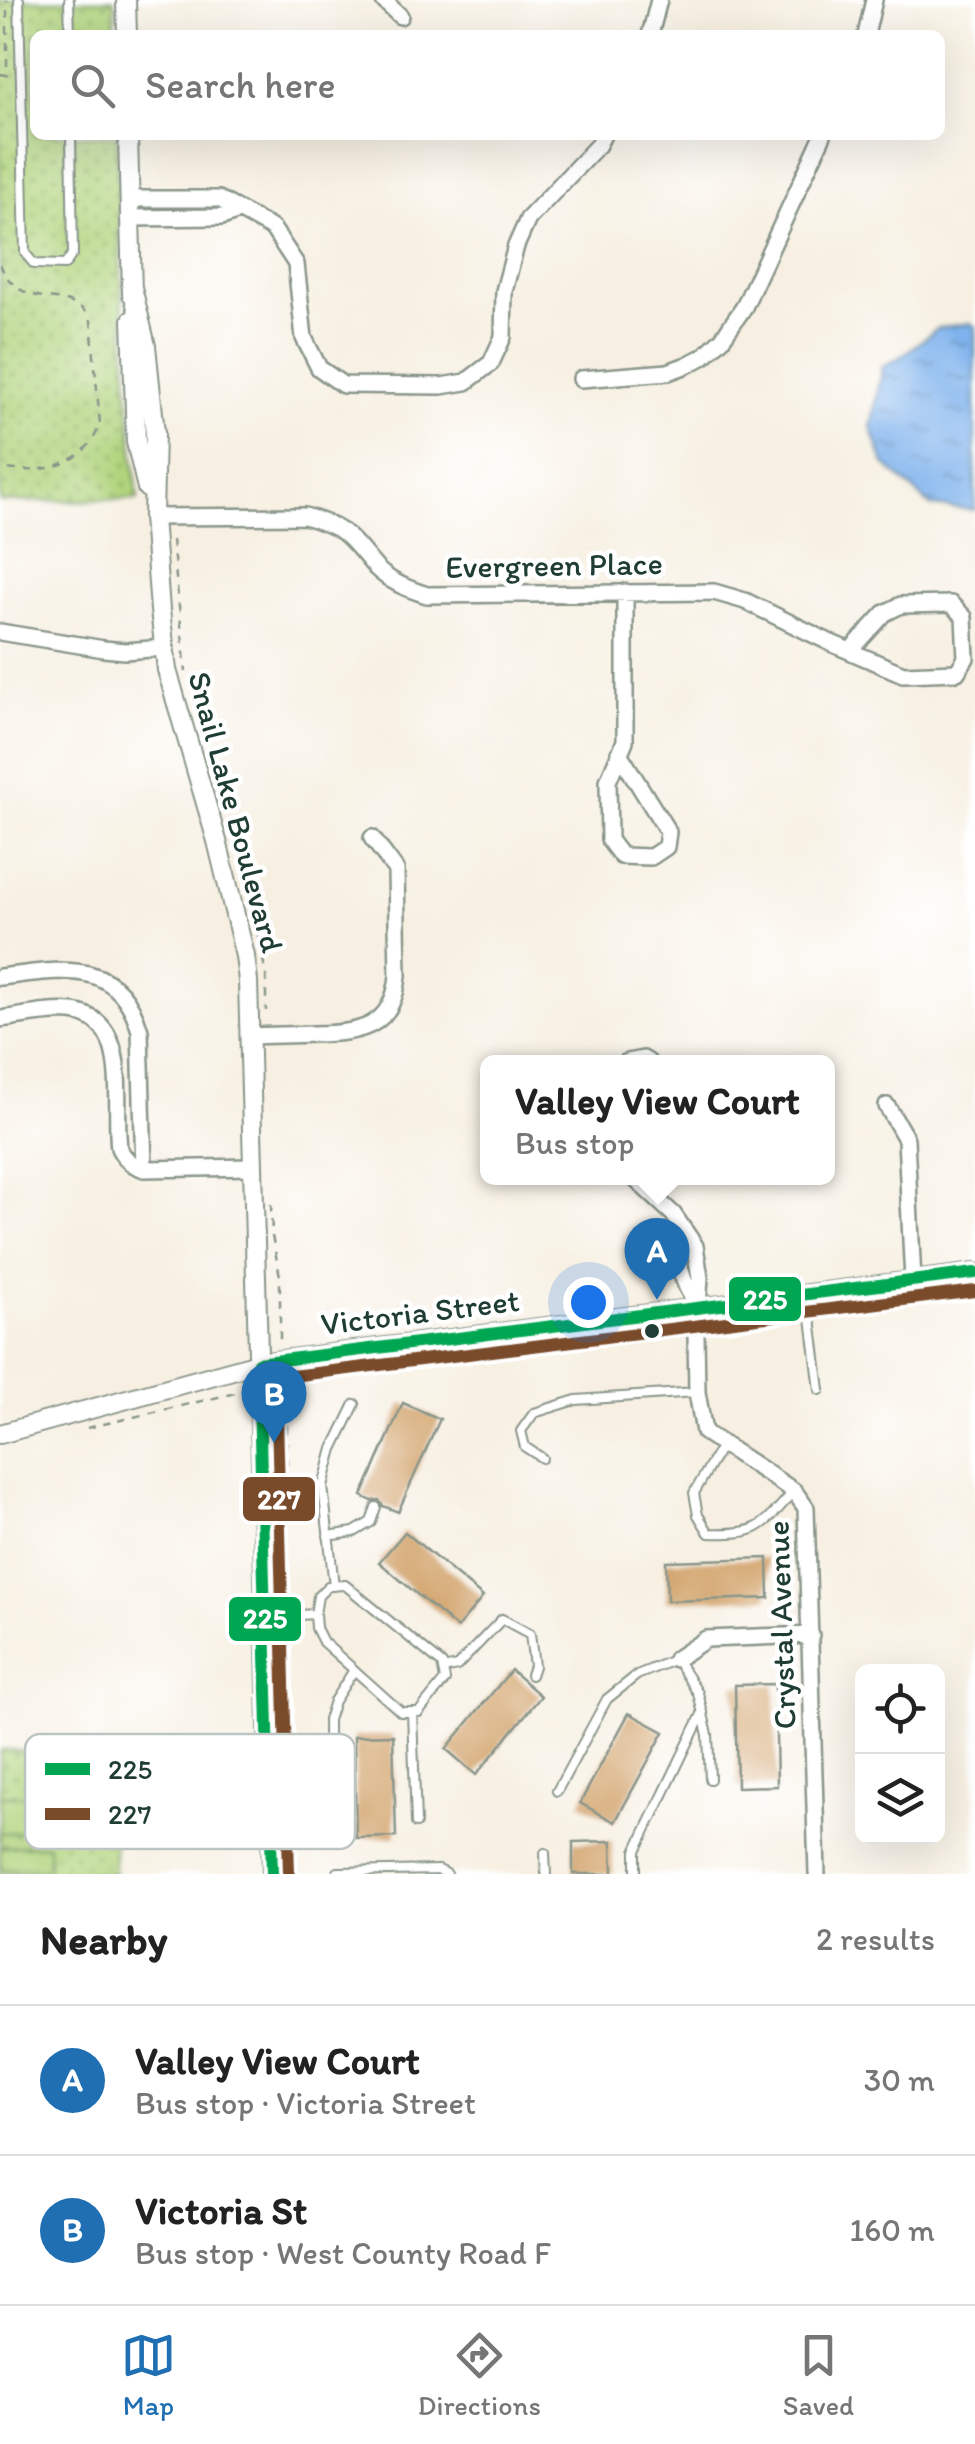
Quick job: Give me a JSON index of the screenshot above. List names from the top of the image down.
{
  "streets": {
    "street": [
      "Evergreen Place",
      "Snail Lake Boulevard",
      "Victoria Street",
      "Crystal Avenue"
    ]
  },
  "crossings": [
    ["Evergreen Place", "Snail Lake Boulevard"],
    ["Snail Lake Boulevard", "Victoria Street"],
    ["Victoria Street", "Crystal Avenue"]
  ],
  "lines": ["transit line 225", "transit line 227"],
  "legend": ["225", "227"],
  "page": {
    "search": "Search here",
    "popup": ["Valley View Court", "Bus stop"],
    "pins": ["A", "B"],
    "heading": ["Nearby", "2 results"],
    "list": [
      {
        "mark": "A",
        "name": "Valley View Court",
        "note": "Bus stop · Victoria Street",
        "value": "30 m"
      },
      {
        "mark": "B",
        "name": "Victoria St",
        "note": "Bus stop · West County Road F",
        "value": "160 m"
      }
    ],
    "nav": ["Map", "Directions", "Saved"]
  }
}
